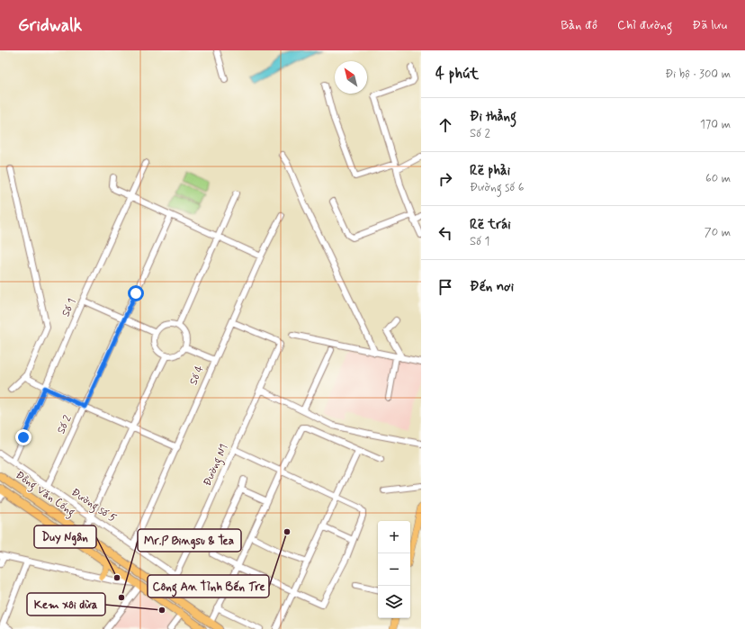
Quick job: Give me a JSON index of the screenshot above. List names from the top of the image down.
{
  "streets": {
    "highway": ["Đồng Văn Cống"],
    "street": [
      "Số 1",
      "Số 4",
      "Số 2",
      "Đường N1",
      "Đường số 5"
    ]
  },
  "crossings": [
    ["Số 1", "Đường số 5"],
    ["Số 4", "Đường N1"],
    ["Số 4", "Đường số 5"],
    ["Số 2", "Đường số 5"],
    ["Đường N1", "Đồng Văn Cống"],
    ["Đường N1", "Đường số 5"]
  ],
  "places": [
    "Công An Tỉnh Bến Tre",
    "Duy Ngân",
    "Mr.P Bingsu & Tea",
    "Kem xôi dừa"
  ],
  "north": "top left",
  "page": {
    "header": "Gridwalk",
    "nav": ["Bản đồ", "Chỉ đường", "Đã lưu"],
    "heading": ["4 phút", "Đi bộ · 300 m"],
    "list": [
      ["Đi thẳng", "Số 2", "170 m"],
      ["Rẽ phải", "Đường số 6", "60 m"],
      ["Rẽ trái", "Số 1", "70 m"],
      "Đến nơi"
    ],
    "map_buttons": ["+", "−"]
  }
}
